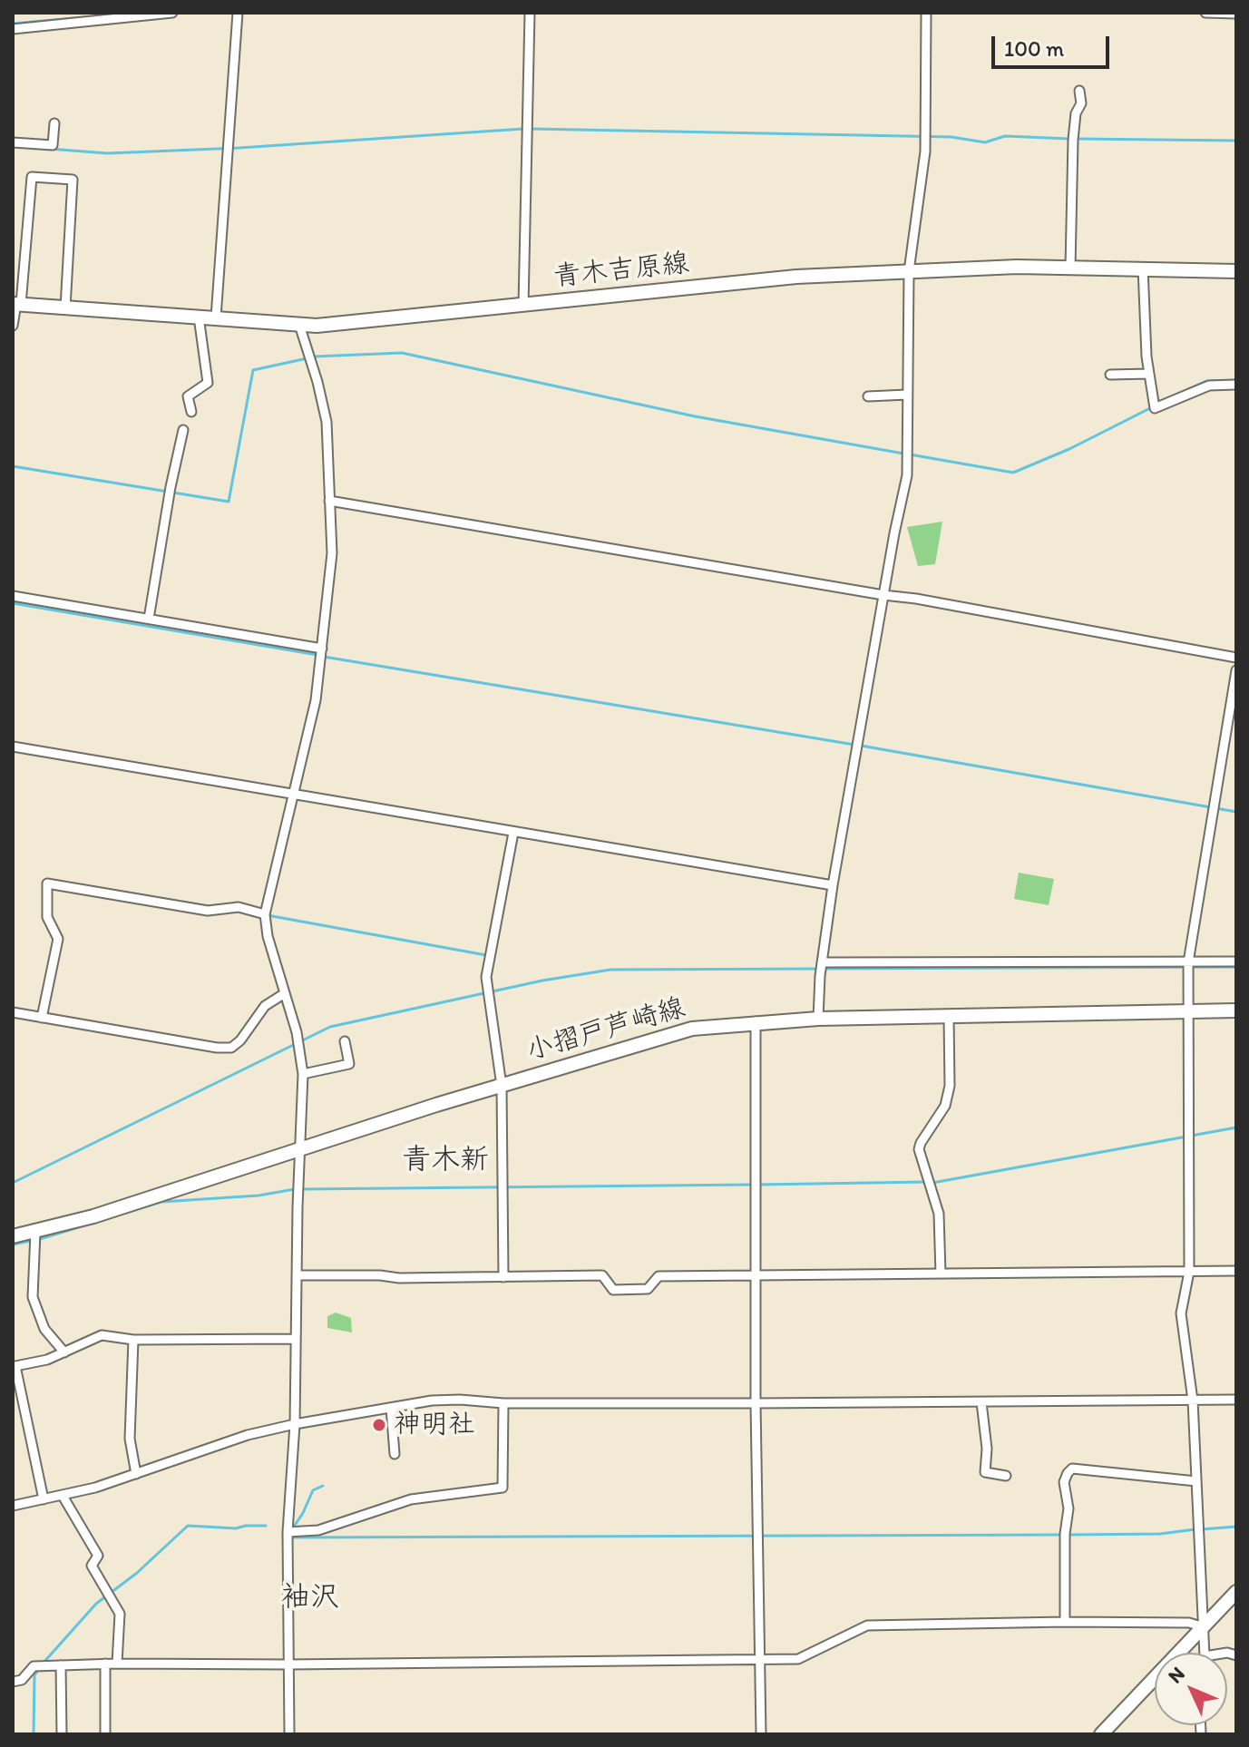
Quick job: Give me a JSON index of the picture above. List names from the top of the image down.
{
  "streets": {
    "main road": ["青木吉原線", "小摺戸芦崎線"]
  },
  "districts": ["青木新", "袖沢"],
  "places": ["神明社"],
  "scale_bar": "100 m",
  "north": "top left"
}
